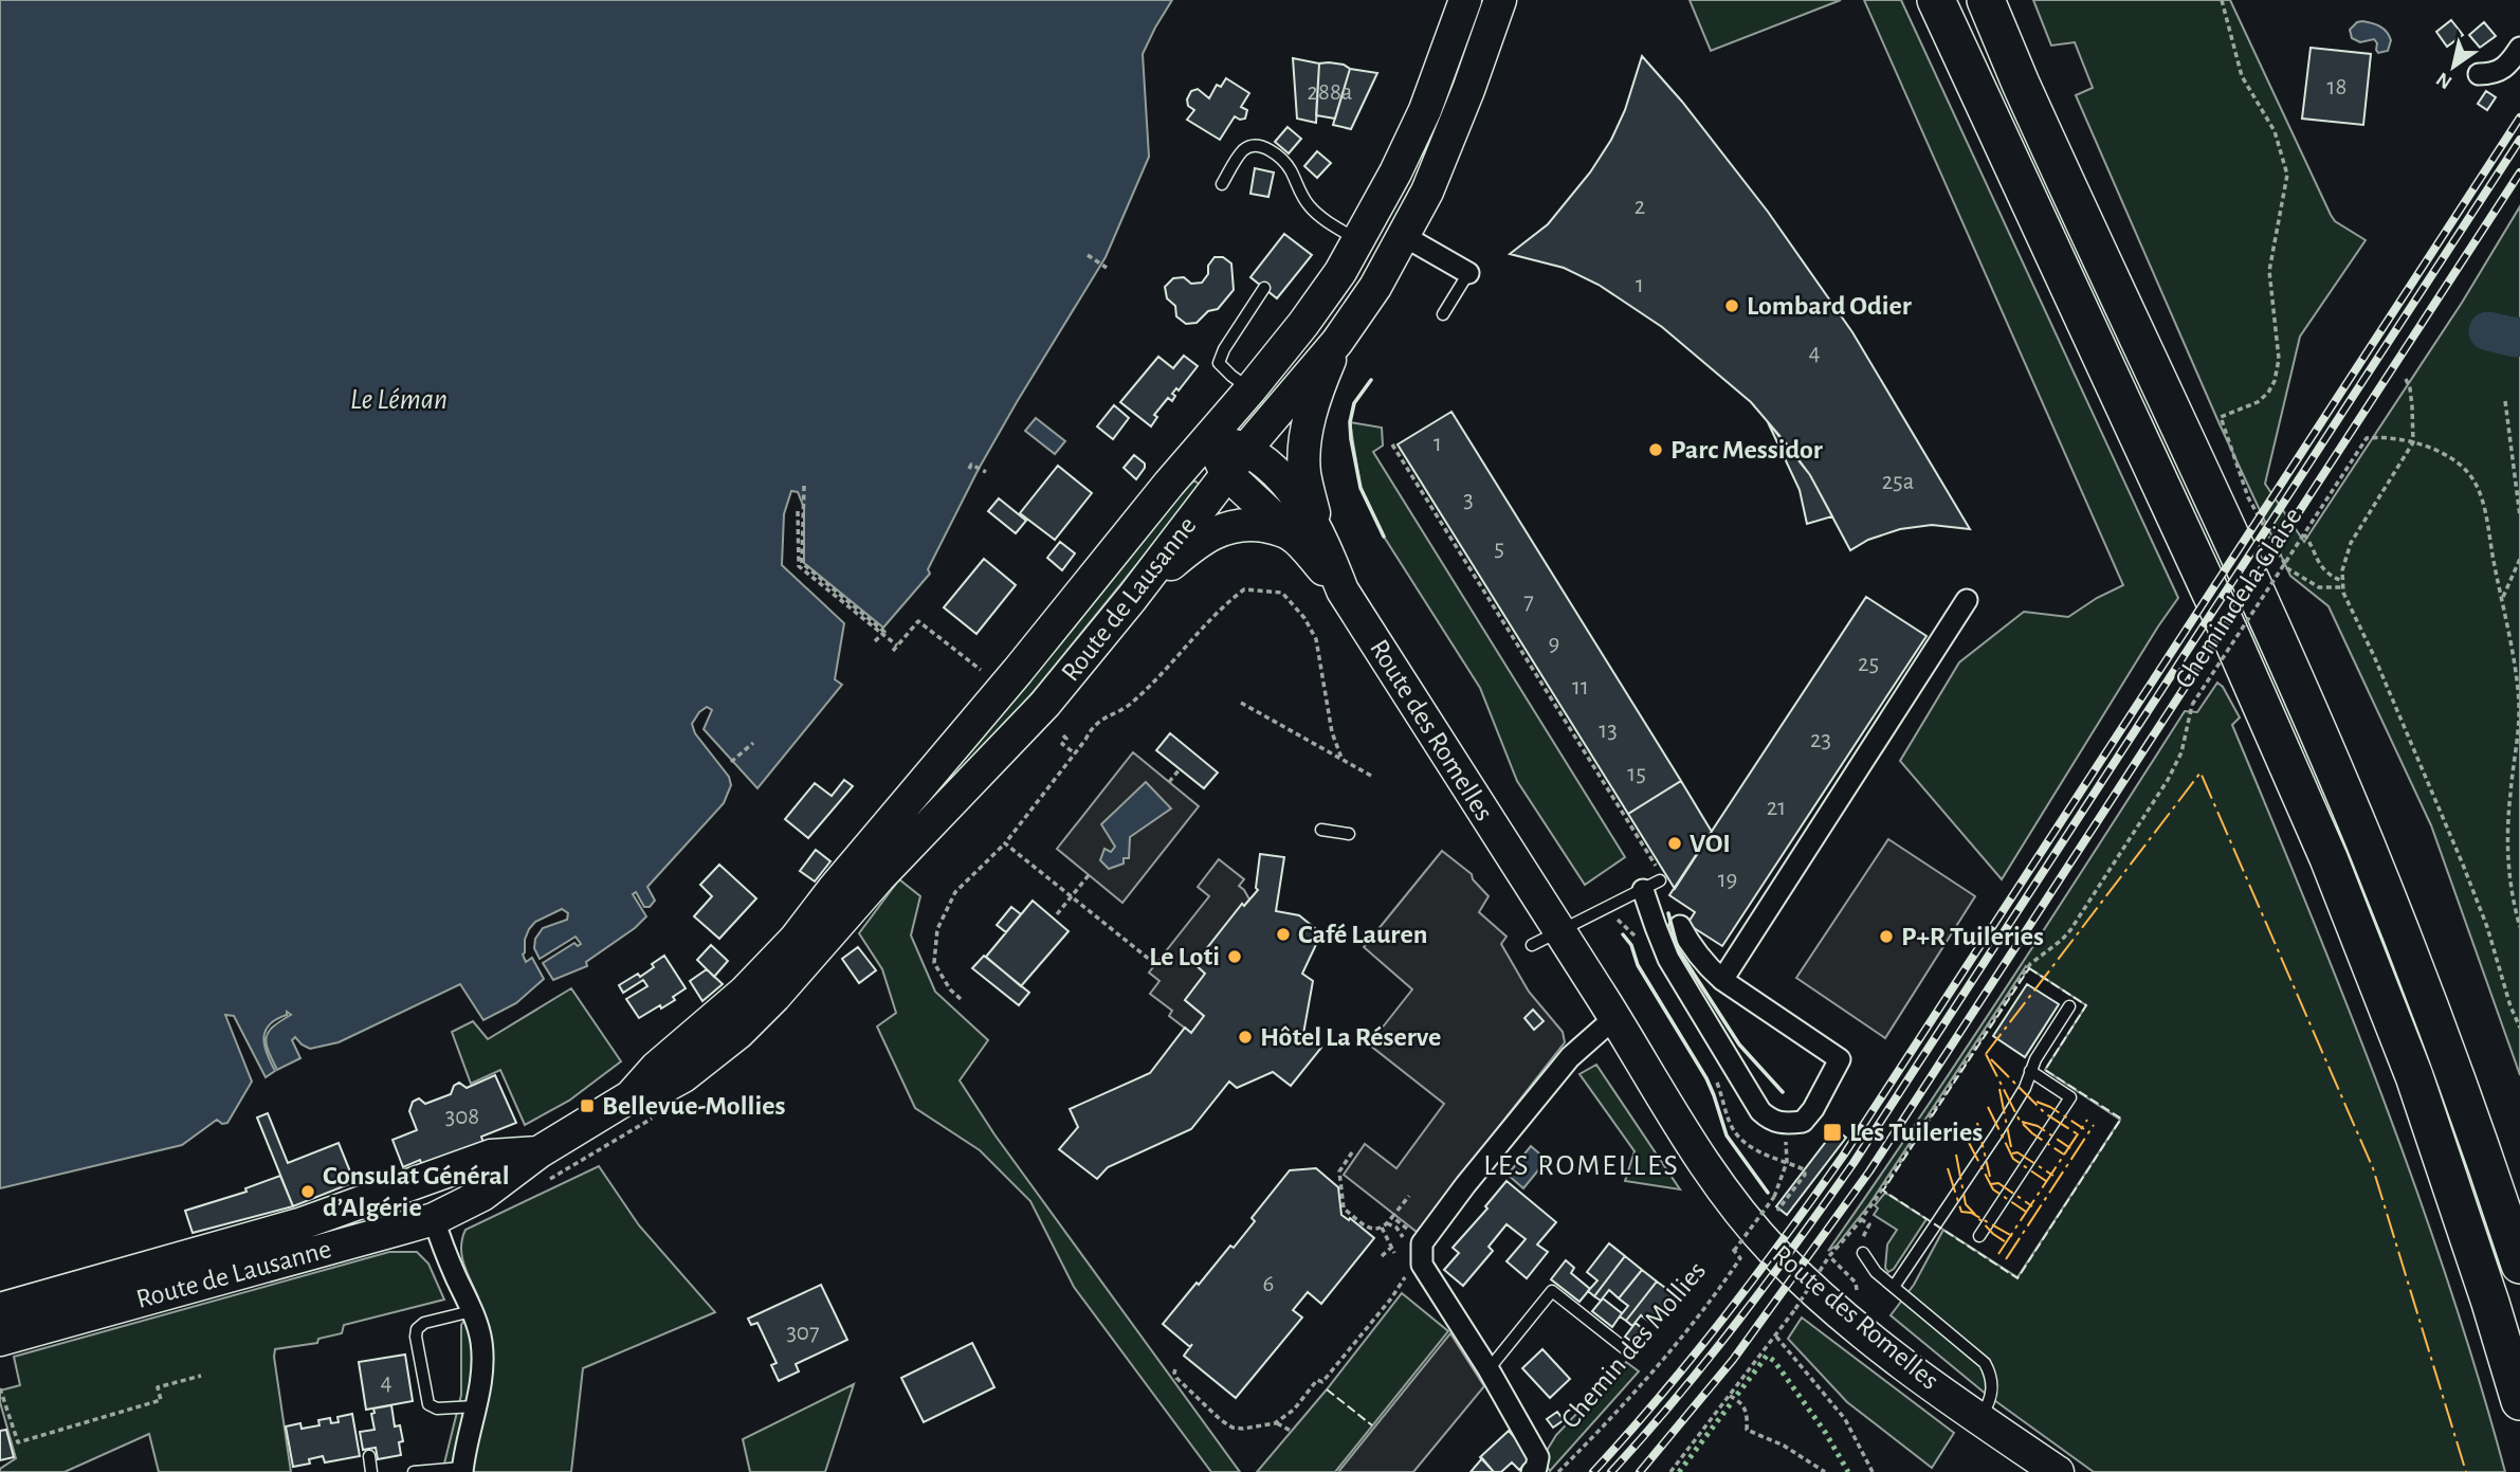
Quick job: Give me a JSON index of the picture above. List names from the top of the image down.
{
  "streets": {
    "main road": ["Route de Lausanne", "Route des Romelles"],
    "path": ["Chemin de la Glaise", "Chemin des Mollies"]
  },
  "districts": ["LES ROMELLES"],
  "water": ["Le Léman"],
  "places": {
    "other": [
      "Lombard Odier",
      "Parc Messidor",
      "VOI",
      "Café Lauren",
      "P+R Tuileries",
      "Le Loti",
      "Hôtel La Réserve",
      "Consulat Général d’Algérie"
    ],
    "transit": ["Bellevue-Mollies", "Les Tuileries"]
  },
  "house_numbers": [
    "18",
    "288a",
    "2",
    "1",
    "4",
    "1",
    "25a",
    "3",
    "5",
    "7",
    "9",
    "25",
    "11",
    "13",
    "23",
    "15",
    "21",
    "19",
    "308",
    "6",
    "307",
    "4"
  ],
  "north": "bottom left"
}
